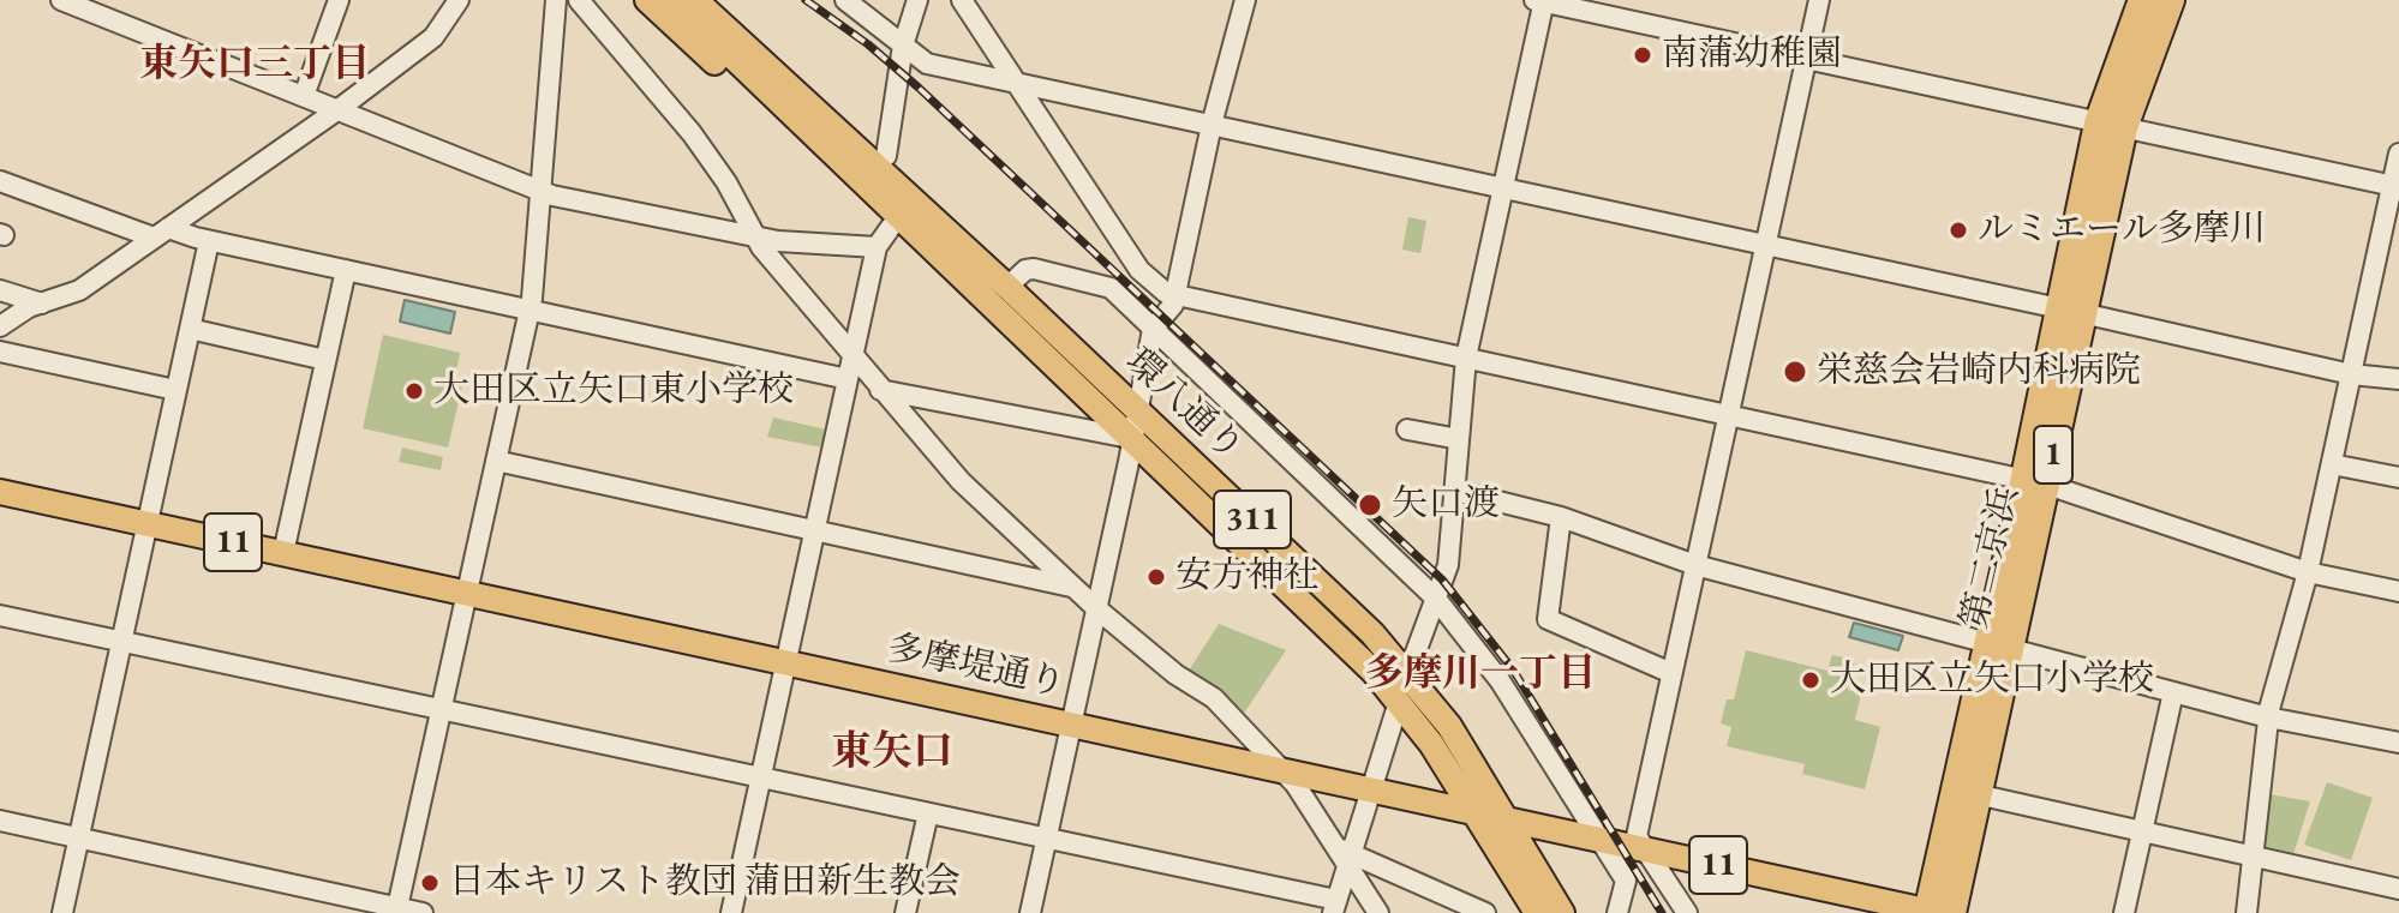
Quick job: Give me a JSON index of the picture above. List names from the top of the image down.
{
  "streets": {
    "highway": ["1", "第二京浜"],
    "main road": [
      "環八通り",
      "311",
      "11",
      "多摩堤通り"
    ]
  },
  "crossings": [
    ["環八通り", "多摩堤通り"],
    ["第二京浜", "多摩堤通り"]
  ],
  "districts": ["東矢口三丁目", "多摩川一丁目", "東矢口"],
  "places": [
    "南蒲幼稚園",
    "ルミエール多摩川",
    "栄慈会岩崎内科病院",
    "大田区立矢口東小学校",
    "矢口渡",
    "安方神社",
    "大田区立矢口小学校",
    "日本キリスト教団 蒲田新生教会"
  ]
}
